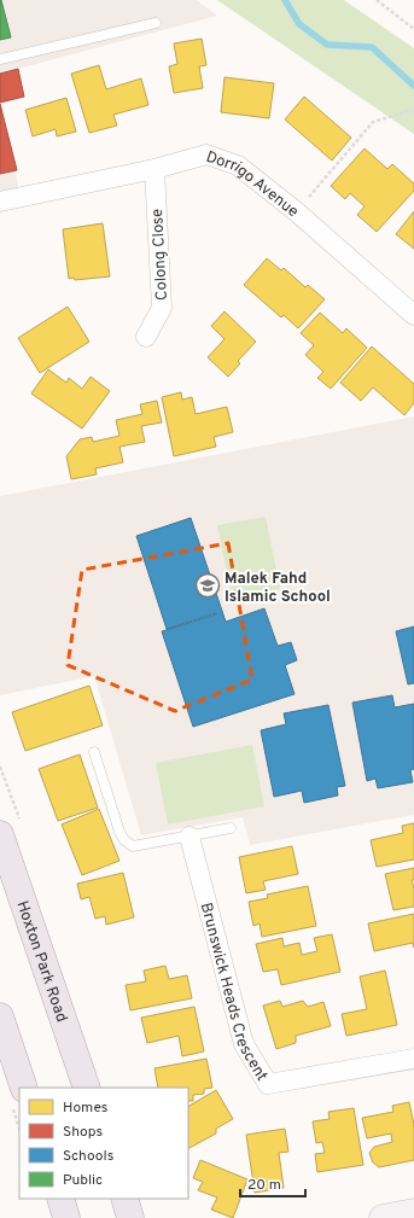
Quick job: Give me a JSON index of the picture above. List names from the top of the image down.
{
  "streets": {
    "main road": ["Hoxton Park Road"],
    "street": ["Dorrigo Avenue", "Colong Close", "Brunswick Heads Crescent"]
  },
  "crossings": [
    ["Dorrigo Avenue", "Colong Close"]
  ],
  "places": {
    "school or university": ["Malek Fahd Islamic School"]
  },
  "legend": [
    "Homes",
    "Shops",
    "Schools",
    "Public"
  ],
  "scale_bar": "20 m"
}
